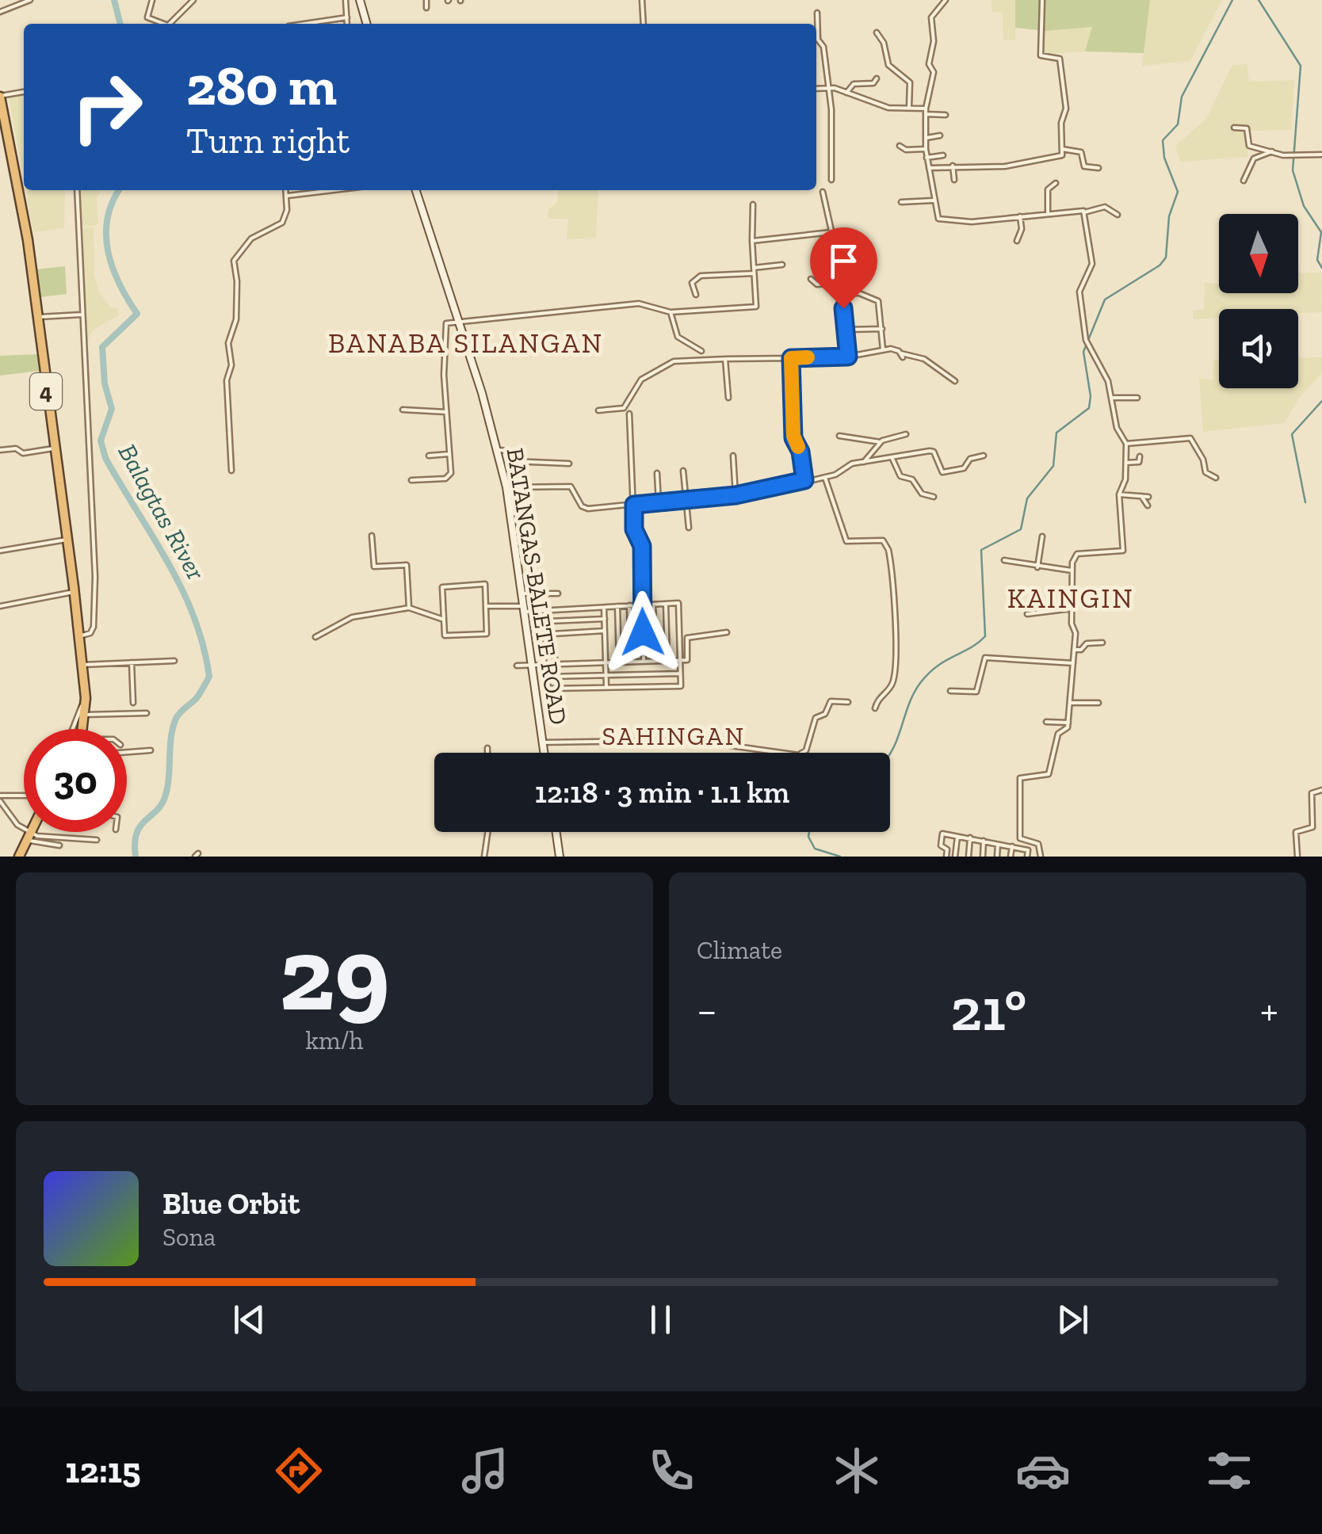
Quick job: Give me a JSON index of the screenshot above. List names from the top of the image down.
{
  "streets": {
    "highway": ["4"],
    "main road": ["BATANGAS-BALETE ROAD"]
  },
  "districts": ["BANABA SILANGAN", "KAINGIN", "SAHINGAN"],
  "water": ["Balagtas River"],
  "north": "bottom",
  "page": {
    "turn": ["280 m", "Turn right"],
    "limit": "30",
    "trip": "12:18 · 3 min · 1.1 km",
    "tile": [
      ["29", "km/h"],
      "Climate"
    ],
    "heat": ["−", "21°", "+"],
    "song": ["Blue Orbit", "Sona"],
    "tabs": "12:15"
  }
}
